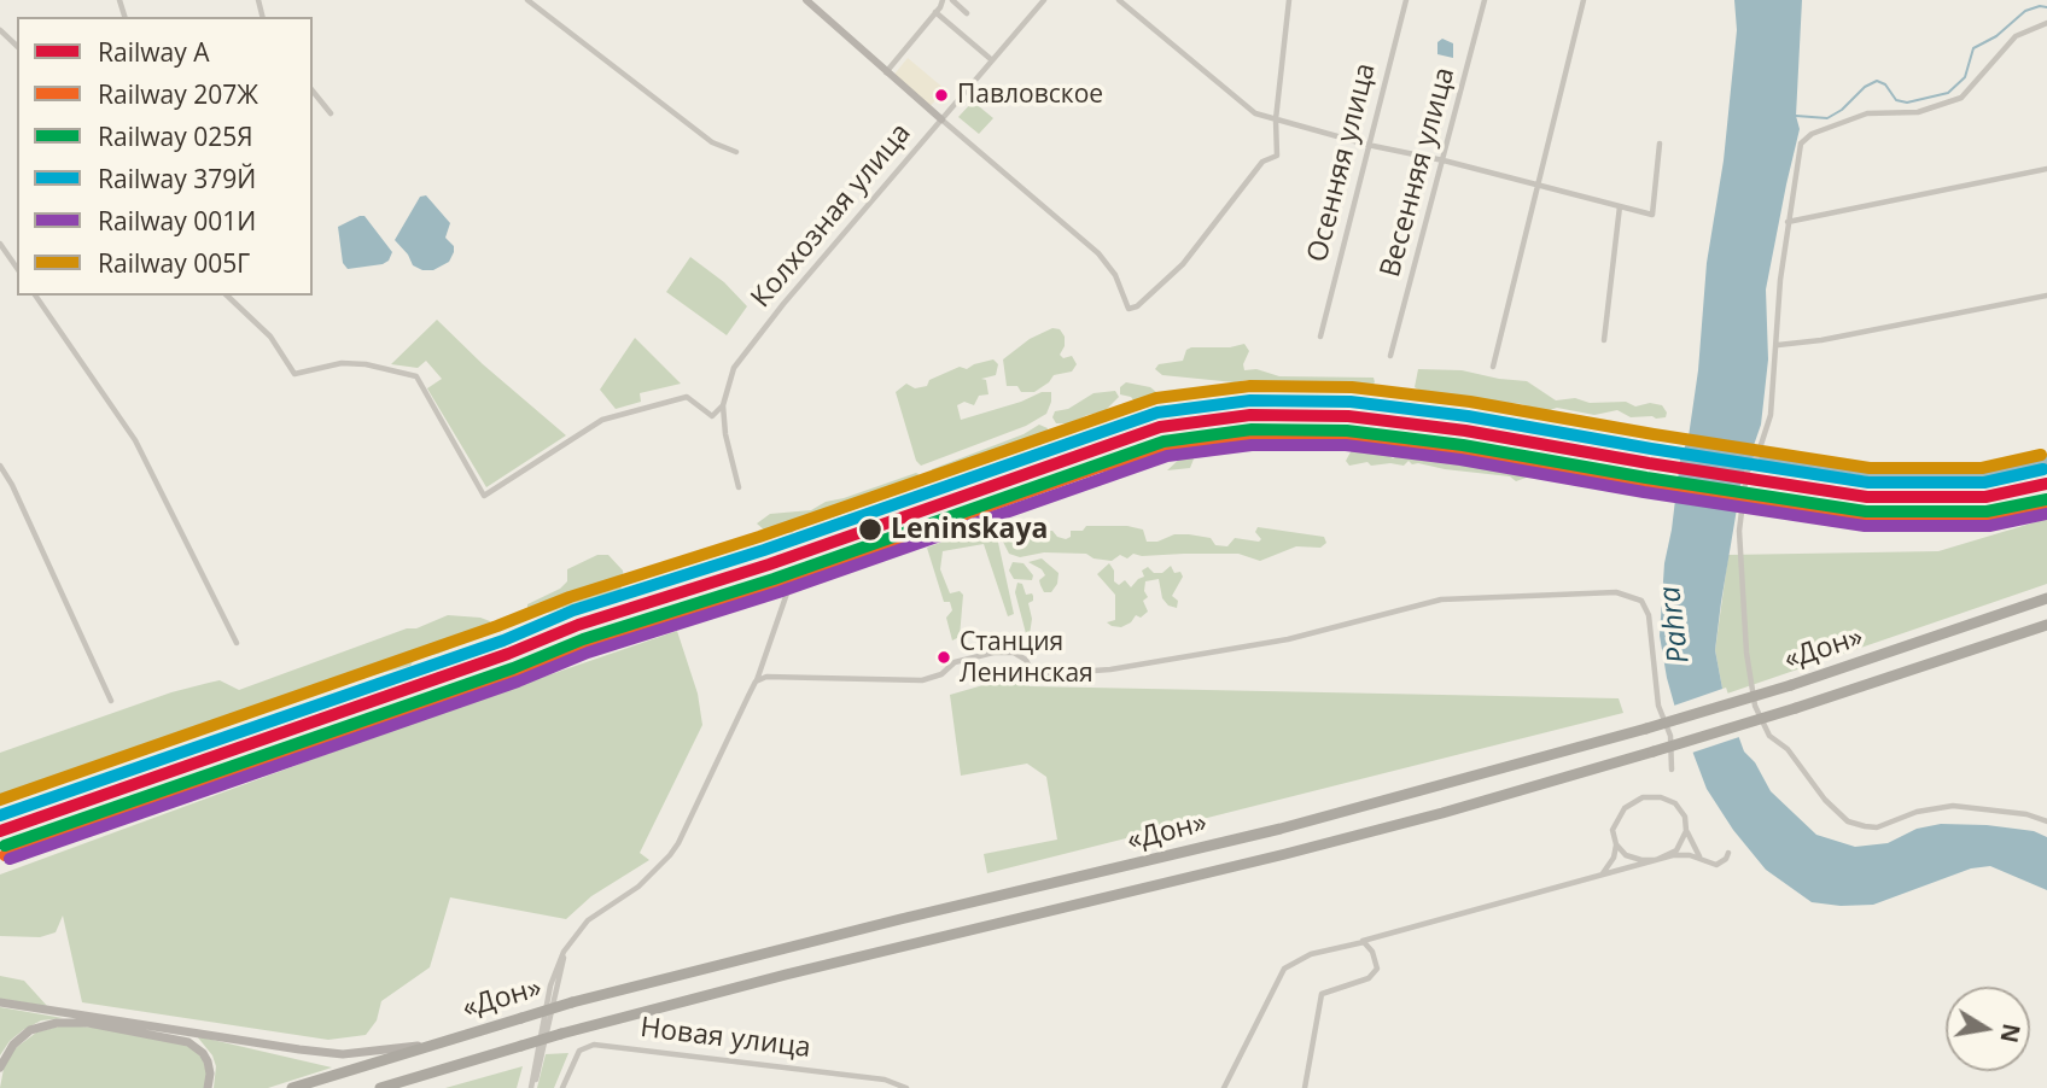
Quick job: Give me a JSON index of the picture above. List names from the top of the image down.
{
  "streets": {
    "highway": ["«Дон»"],
    "street": [
      "Осенняя улица",
      "Весенняя улица",
      "Колхозная улица",
      "Новая улица"
    ]
  },
  "water": ["Pahra"],
  "places": ["Павловское", "Leninskaya", "Станция Ленинская"],
  "lines": [
    "rail line 005Г",
    "rail line 379Й",
    "rail line A",
    "rail line 025Я",
    "rail line 207Ж",
    "rail line 001И"
  ],
  "legend": [
    "Railway A",
    "Railway 207Ж",
    "Railway 025Я",
    "Railway 379Й",
    "Railway 001И",
    "Railway 005Г"
  ],
  "north": "right"
}
